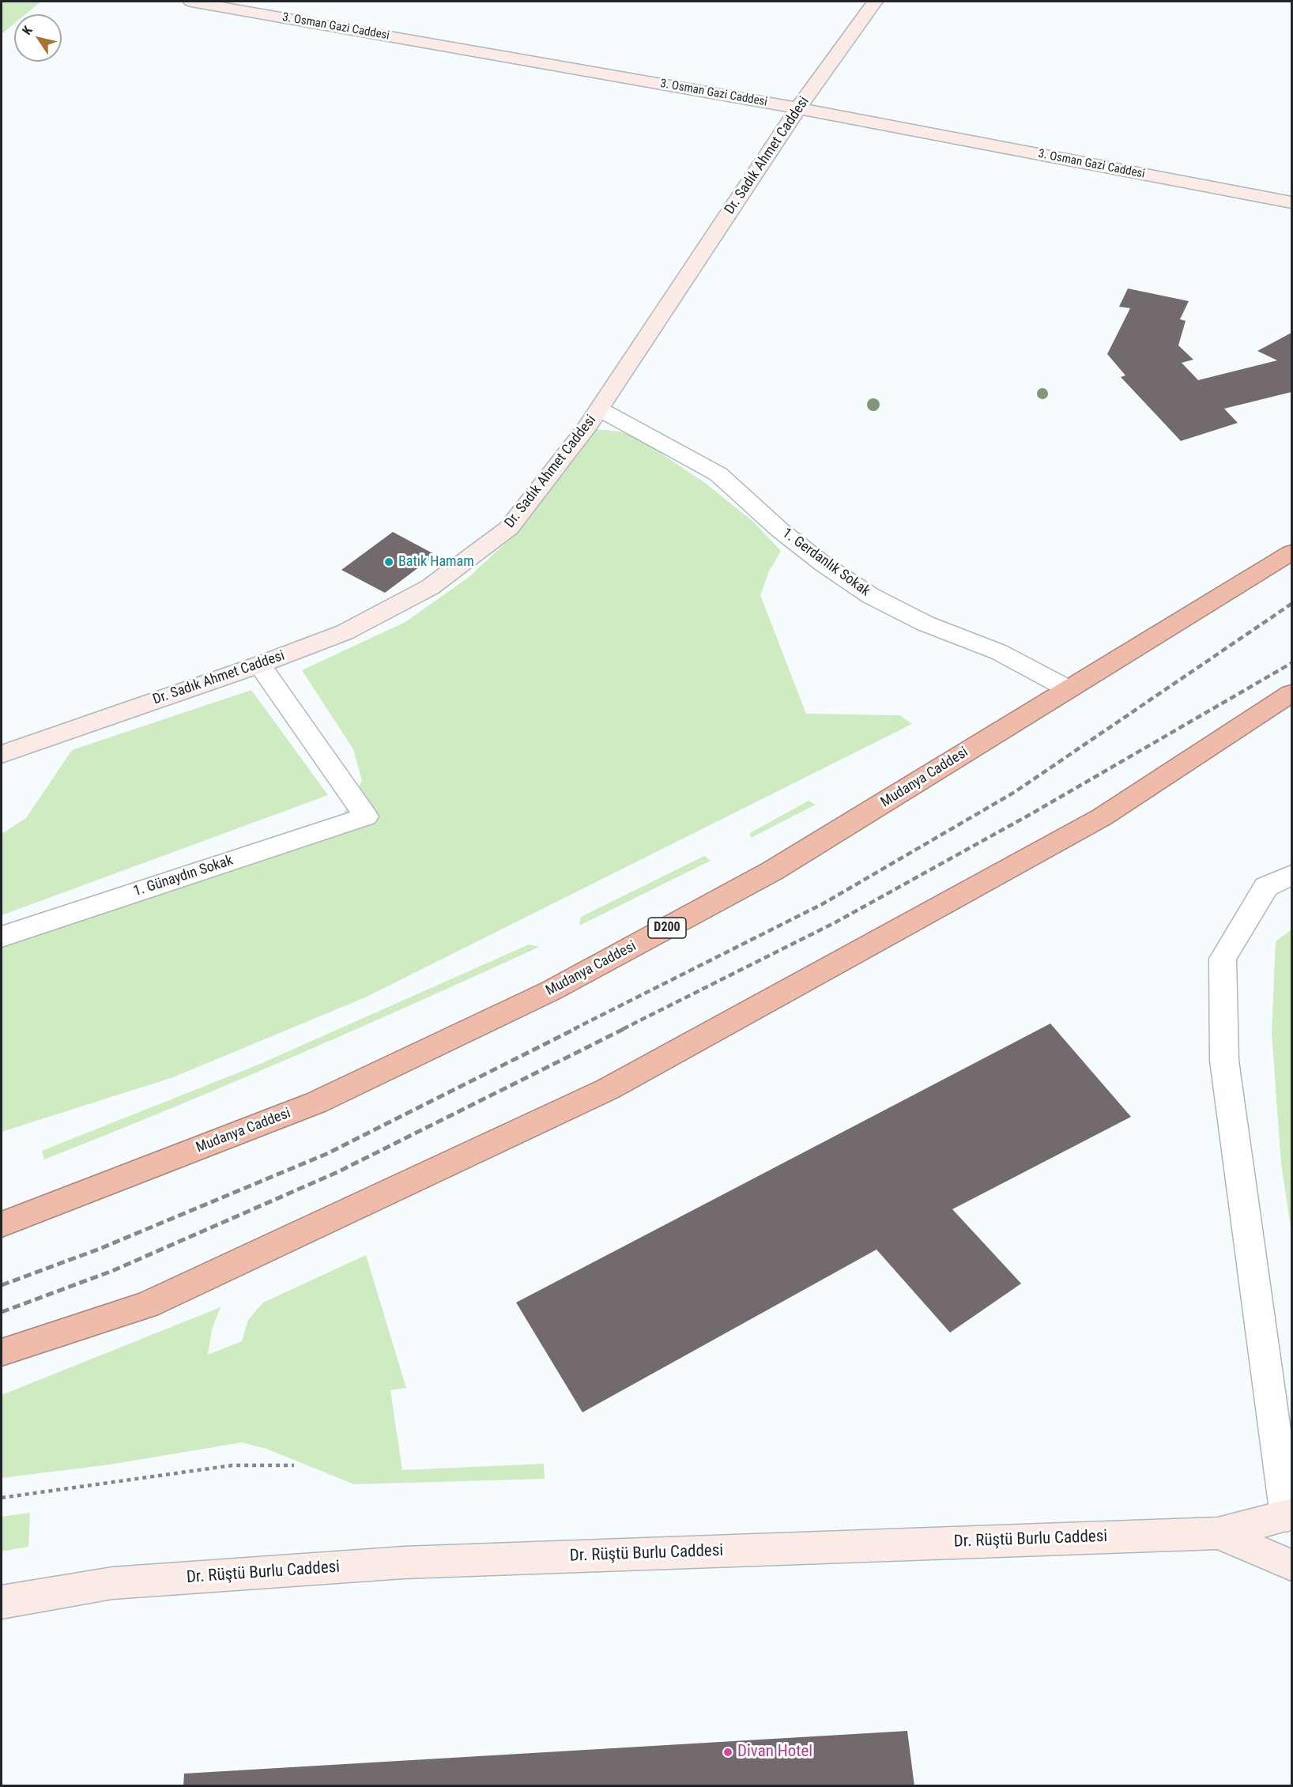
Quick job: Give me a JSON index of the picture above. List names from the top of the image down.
{
  "streets": {
    "highway": ["Mudanya Caddesi", "D200"],
    "main road": ["3. Osman Gazi Caddesi", "Dr. Sadık Ahmet Caddesi", "Dr. Rüştü Burlu Caddesi"],
    "street": ["1. Gerdanlık Sokak", "1. Günaydın Sokak"]
  },
  "crossings": [
    ["3. Osman Gazi Caddesi", "Dr. Sadık Ahmet Caddesi"],
    ["Dr. Sadık Ahmet Caddesi", "1. Gerdanlık Sokak"],
    ["Dr. Sadık Ahmet Caddesi", "1. Günaydın Sokak"],
    ["1. Gerdanlık Sokak", "Mudanya Caddesi"]
  ],
  "places": ["Batık Hamam", "Divan Hotel"],
  "north": "top left"
}
